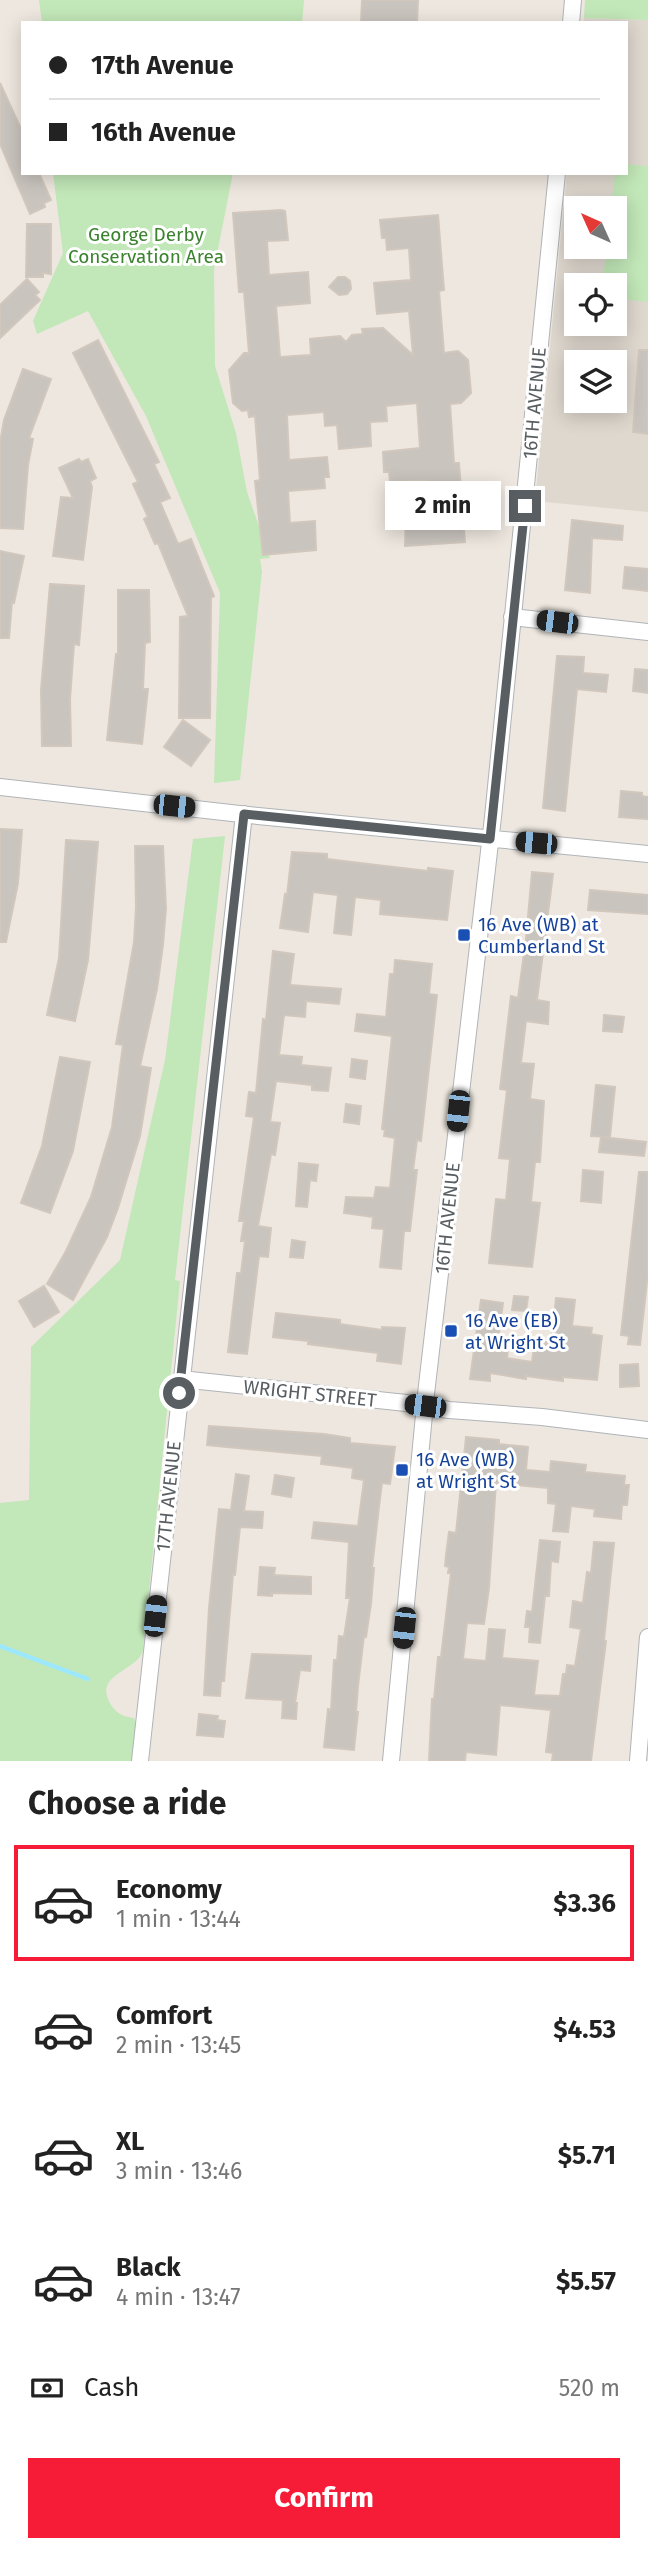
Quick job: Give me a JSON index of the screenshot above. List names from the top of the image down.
{
  "streets": {
    "street": ["16TH AVENUE", "WRIGHT STREET", "17TH AVENUE"]
  },
  "crossings": [
    ["16TH AVENUE", "WRIGHT STREET"],
    ["WRIGHT STREET", "17TH AVENUE"]
  ],
  "parks": ["George Derby Conservation Area"],
  "places": {
    "transit": ["16 Ave (WB) at Cumberland St", "16 Ave (EB) at Wright St", "16 Ave (WB) at Wright St"]
  },
  "north": "top left",
  "page": {
    "banner": ["17th Avenue", "16th Avenue"],
    "bubble": "2 min",
    "heading": "Choose a ride",
    "list": [
      {
        "name": "Economy",
        "note": "1 min · 13:44",
        "value": "$3.36"
      },
      {
        "name": "Comfort",
        "note": "2 min · 13:45",
        "value": "$4.53"
      },
      {
        "name": "XL",
        "note": "3 min · 13:46",
        "value": "$5.71"
      },
      {
        "name": "Black",
        "note": "4 min · 13:47",
        "value": "$5.57"
      }
    ],
    "pay": ["Cash", "520 m"],
    "buttons": "Confirm"
  }
}
